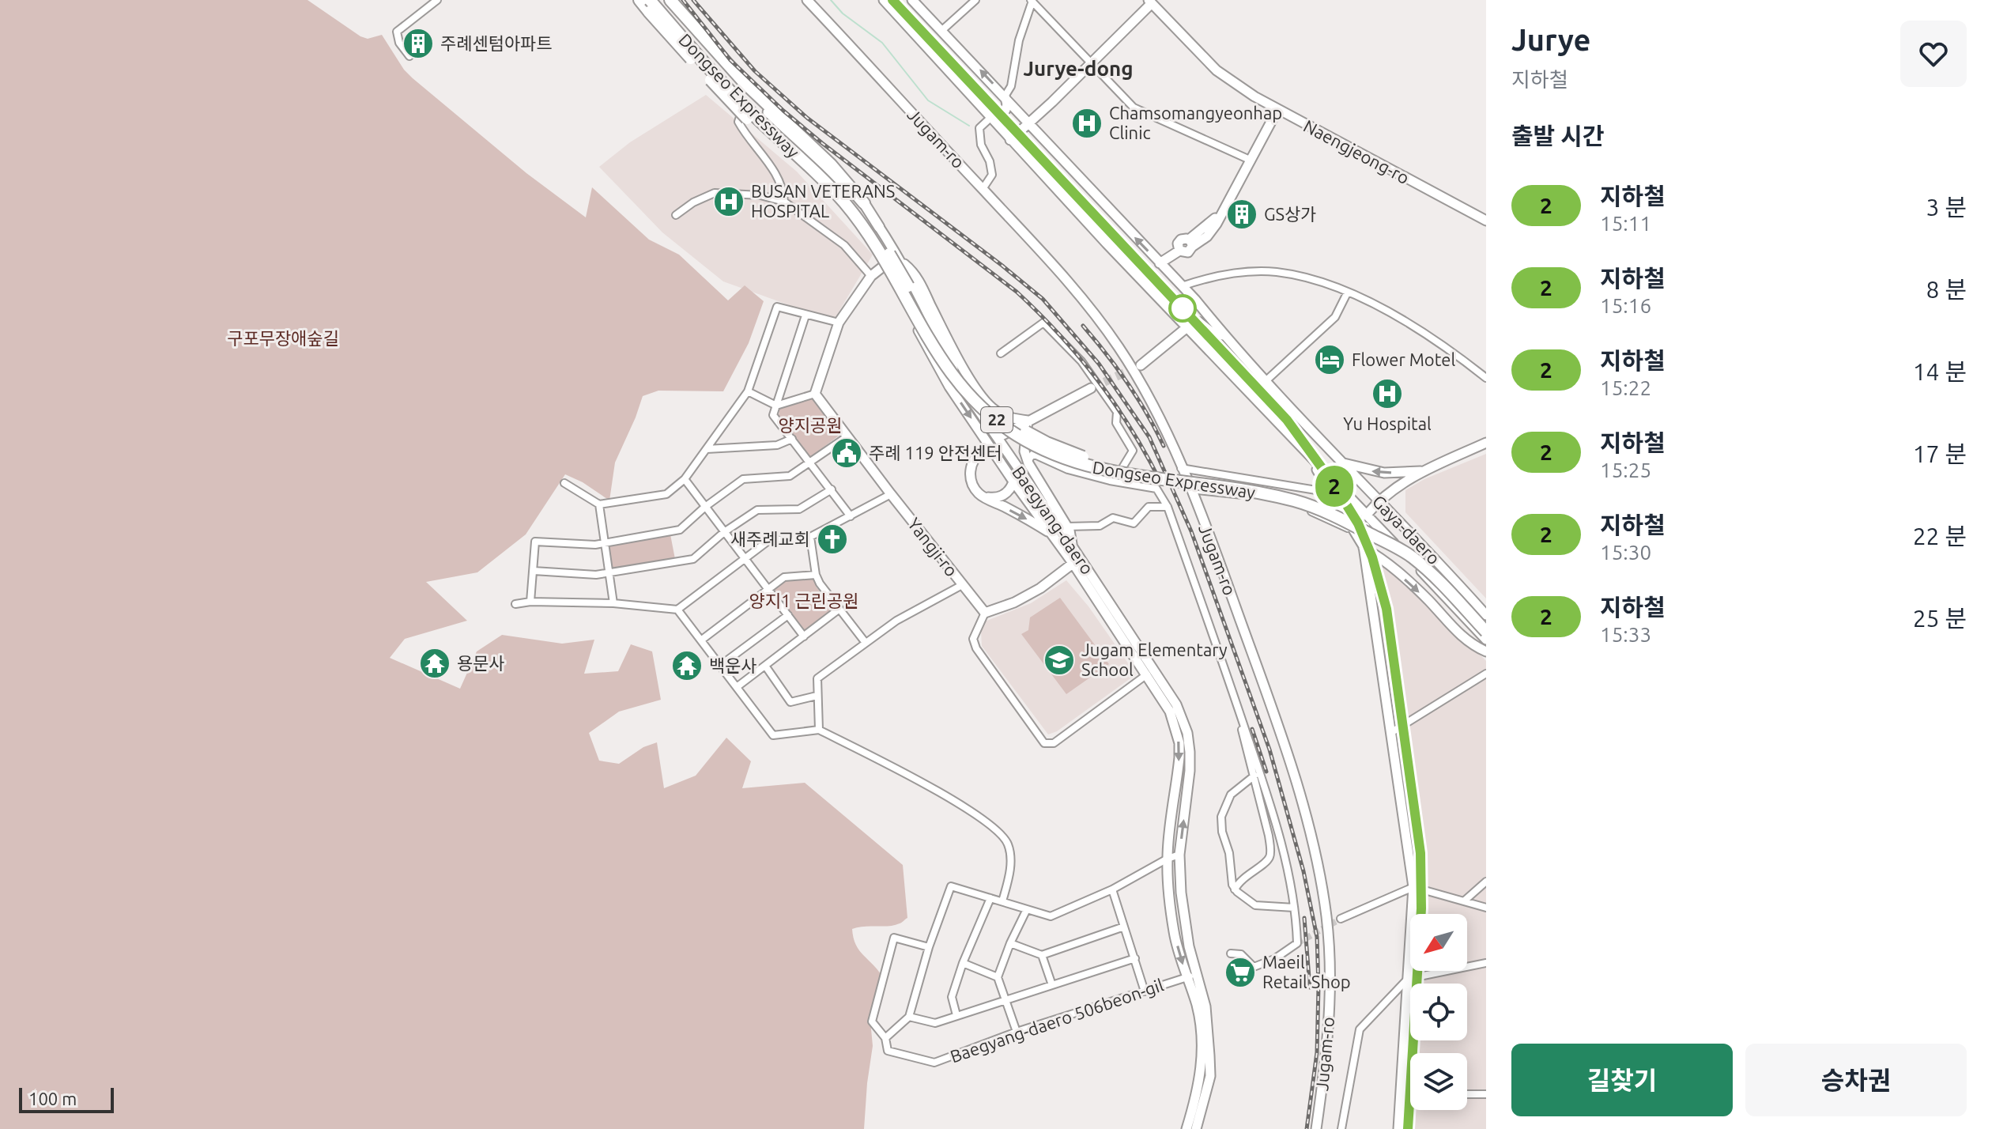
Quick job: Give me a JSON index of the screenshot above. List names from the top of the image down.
{
  "streets": {
    "highway": ["Dongseo Expressway", "22"],
    "main road": [
      "Jugam-ro",
      "Naengjeong-ro",
      "Baegyang-daero",
      "Gaya-daero",
      "Yangji-ro"
    ],
    "street": ["Baegyang-daero 506beon-gil"]
  },
  "crossings": [
    ["Baegyang-daero", "Baegyang-daero 506beon-gil"]
  ],
  "districts": ["Jurye-dong"],
  "parks": ["구포무장애숲길", "양지공원", "양지1 근린공원"],
  "places": {
    "building": ["주례센텀아파트", "GS상가"],
    "hospital": ["Chamsomangyeonhap Clinic", "BUSAN VETERANS HOSPITAL", "Yu Hospital"],
    "hotel": ["Flower Motel"],
    "public building": ["주례 119 안전센터"],
    "church": ["새주례교회"],
    "school or university": ["Jugam Elementary School"],
    "temple": ["용문사", "백운사"],
    "supermarket": ["Maeil Retail Shop"]
  },
  "lines": ["metro line 2"],
  "scale_bar": "100 m",
  "north": "bottom left",
  "page": {
    "on_map": "2",
    "heading": [
      ["Jurye", "지하철"],
      "출발 시간"
    ],
    "list": [
      {
        "mark": "2",
        "name": "지하철",
        "note": "15:11",
        "value": "3 분"
      },
      {
        "mark": "2",
        "name": "지하철",
        "note": "15:16",
        "value": "8 분"
      },
      {
        "mark": "2",
        "name": "지하철",
        "note": "15:22",
        "value": "14 분"
      },
      {
        "mark": "2",
        "name": "지하철",
        "note": "15:25",
        "value": "17 분"
      },
      {
        "mark": "2",
        "name": "지하철",
        "note": "15:30",
        "value": "22 분"
      },
      {
        "mark": "2",
        "name": "지하철",
        "note": "15:33",
        "value": "25 분"
      }
    ],
    "buttons": ["길찾기", "승차권"],
    "scale": "100 m"
  }
}
